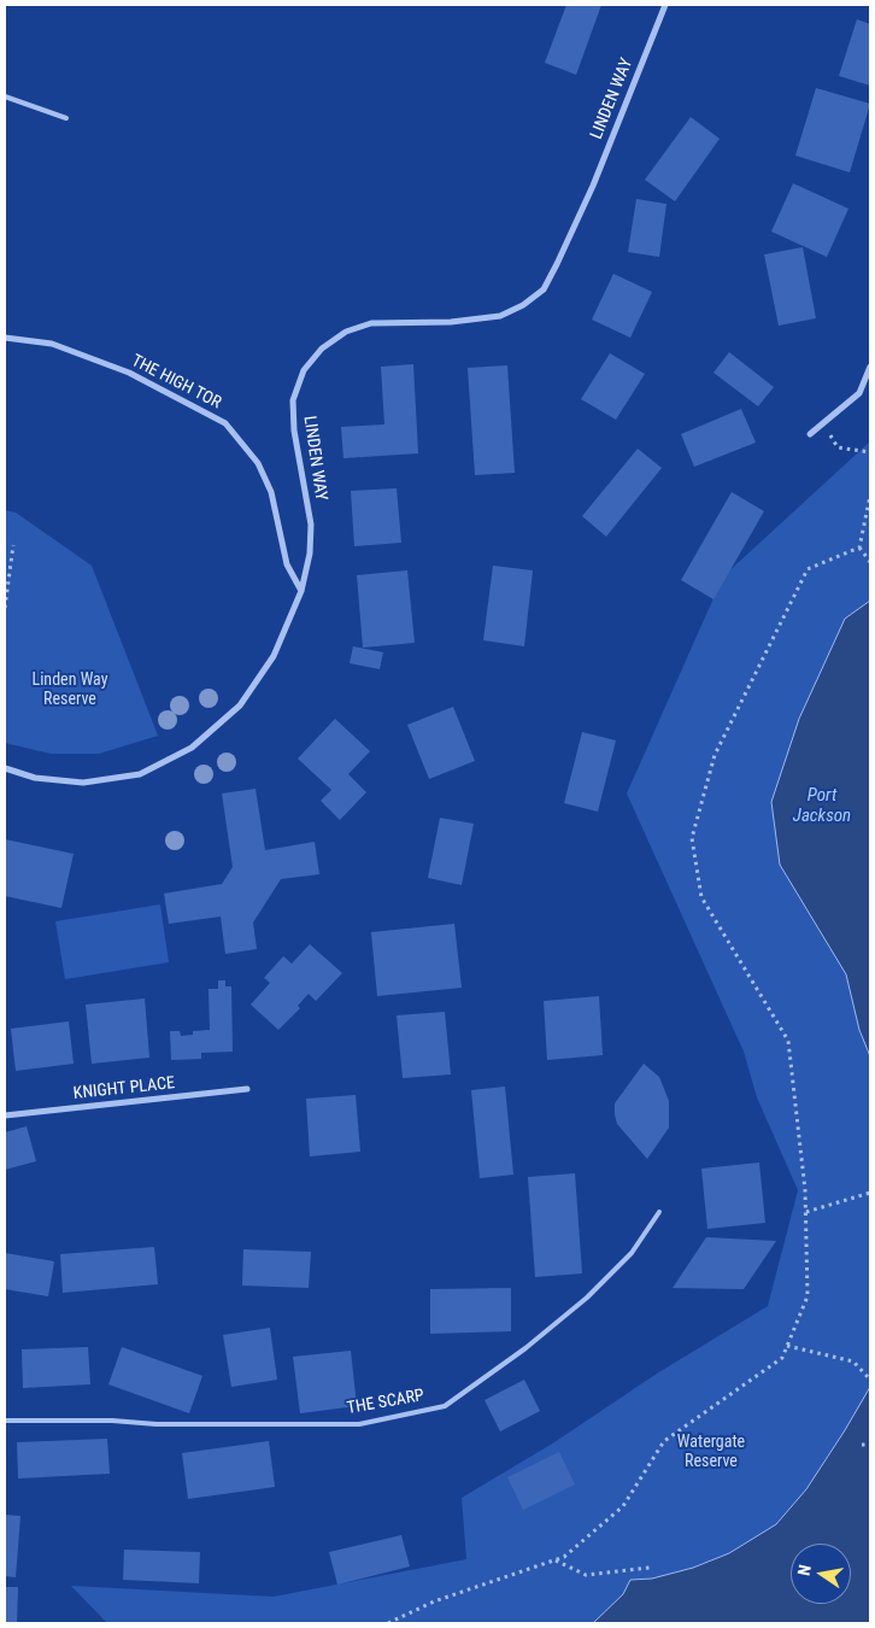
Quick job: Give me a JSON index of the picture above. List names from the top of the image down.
{
  "streets": {
    "street": ["LINDEN WAY", "THE HIGH TOR", "KNIGHT PLACE"],
    "lane": ["THE SCARP"]
  },
  "crossings": [
    ["LINDEN WAY", "THE HIGH TOR"]
  ],
  "water": ["Port Jackson"],
  "parks": ["Linden Way Reserve", "Watergate Reserve"],
  "north": "left"
}
